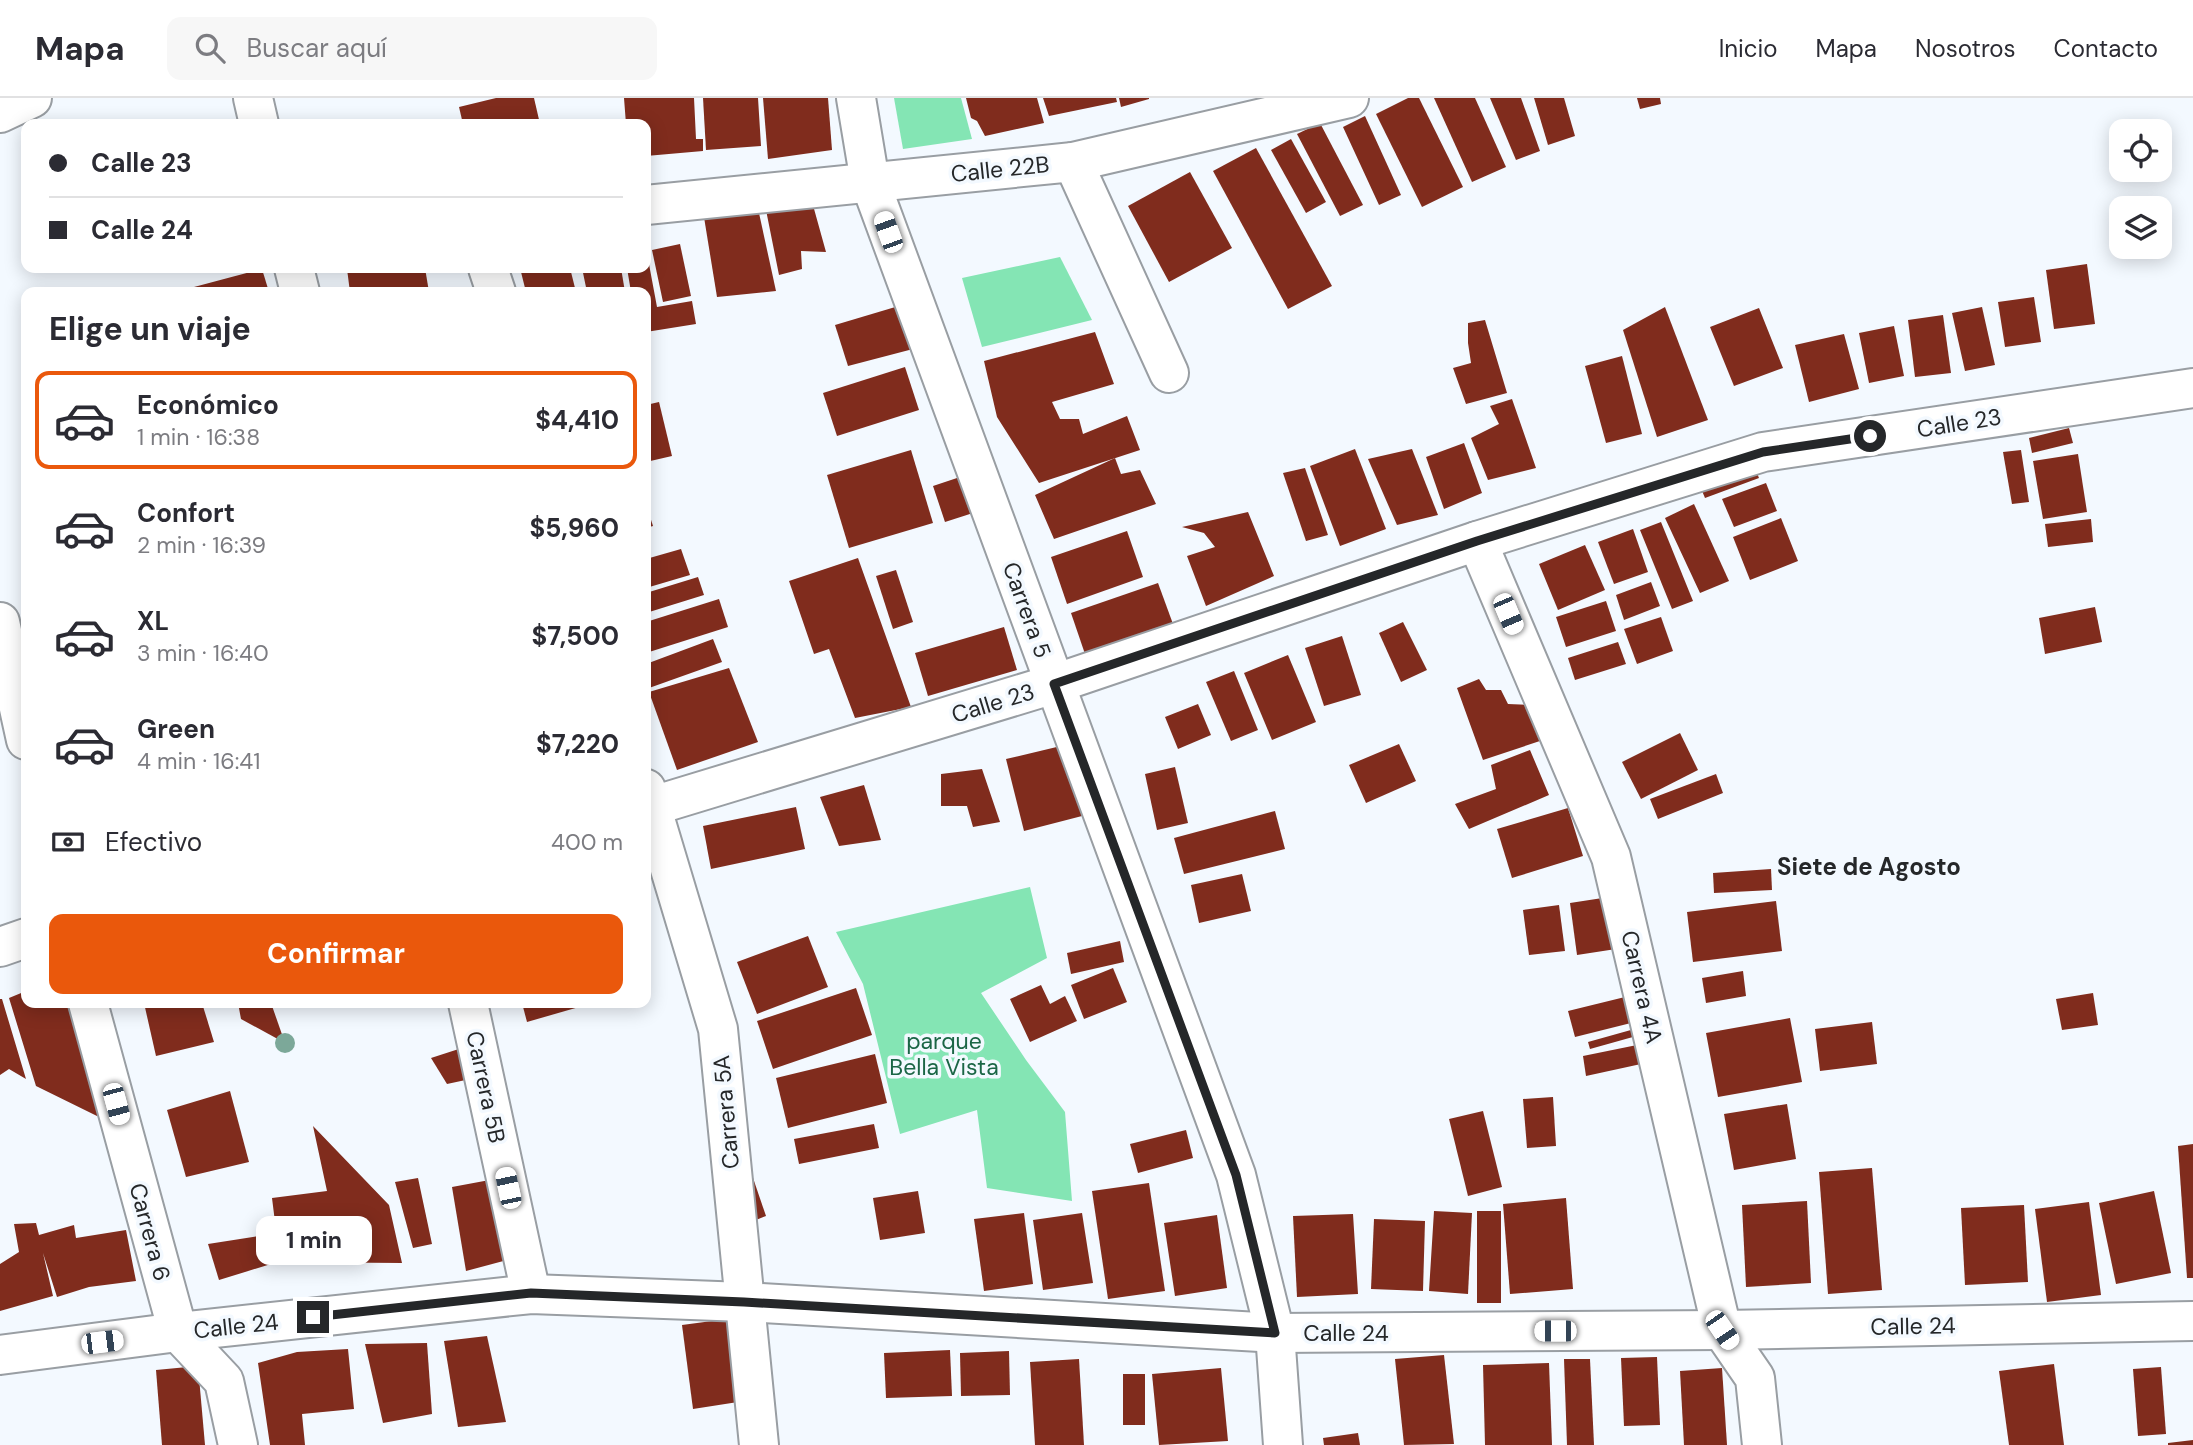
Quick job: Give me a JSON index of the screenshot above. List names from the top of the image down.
{
  "streets": {
    "street": [
      "Calle 22B",
      "Calle 23",
      "Carrera 5",
      "Carrera 4A",
      "Carrera 5B",
      "Carrera 5A",
      "Carrera 6",
      "Calle 24"
    ]
  },
  "crossings": [
    ["Calle 22B", "Carrera 5"],
    ["Calle 23", "Carrera 5"],
    ["Calle 23", "Carrera 4A"],
    ["Carrera 5", "Calle 24"],
    ["Carrera 4A", "Calle 24"],
    ["Carrera 5B", "Calle 24"],
    ["Carrera 5A", "Calle 24"],
    ["Carrera 6", "Calle 24"]
  ],
  "districts": ["Siete de Agosto"],
  "parks": ["parque Bella Vista"],
  "page": {
    "header": "Mapa",
    "search": "Buscar aquí",
    "nav": [
      "Inicio",
      "Mapa",
      "Nosotros",
      "Contacto"
    ],
    "banner": ["Calle 23", "Calle 24"],
    "heading": "Elige un viaje",
    "list": [
      {
        "name": "Económico",
        "note": "1 min · 16:38",
        "value": "$4,410"
      },
      {
        "name": "Confort",
        "note": "2 min · 16:39",
        "value": "$5,960"
      },
      {
        "name": "XL",
        "note": "3 min · 16:40",
        "value": "$7,500"
      },
      {
        "name": "Green",
        "note": "4 min · 16:41",
        "value": "$7,220"
      }
    ],
    "pay": ["Efectivo", "400 m"],
    "buttons": "Confirmar",
    "bubble": "1 min"
  }
}
